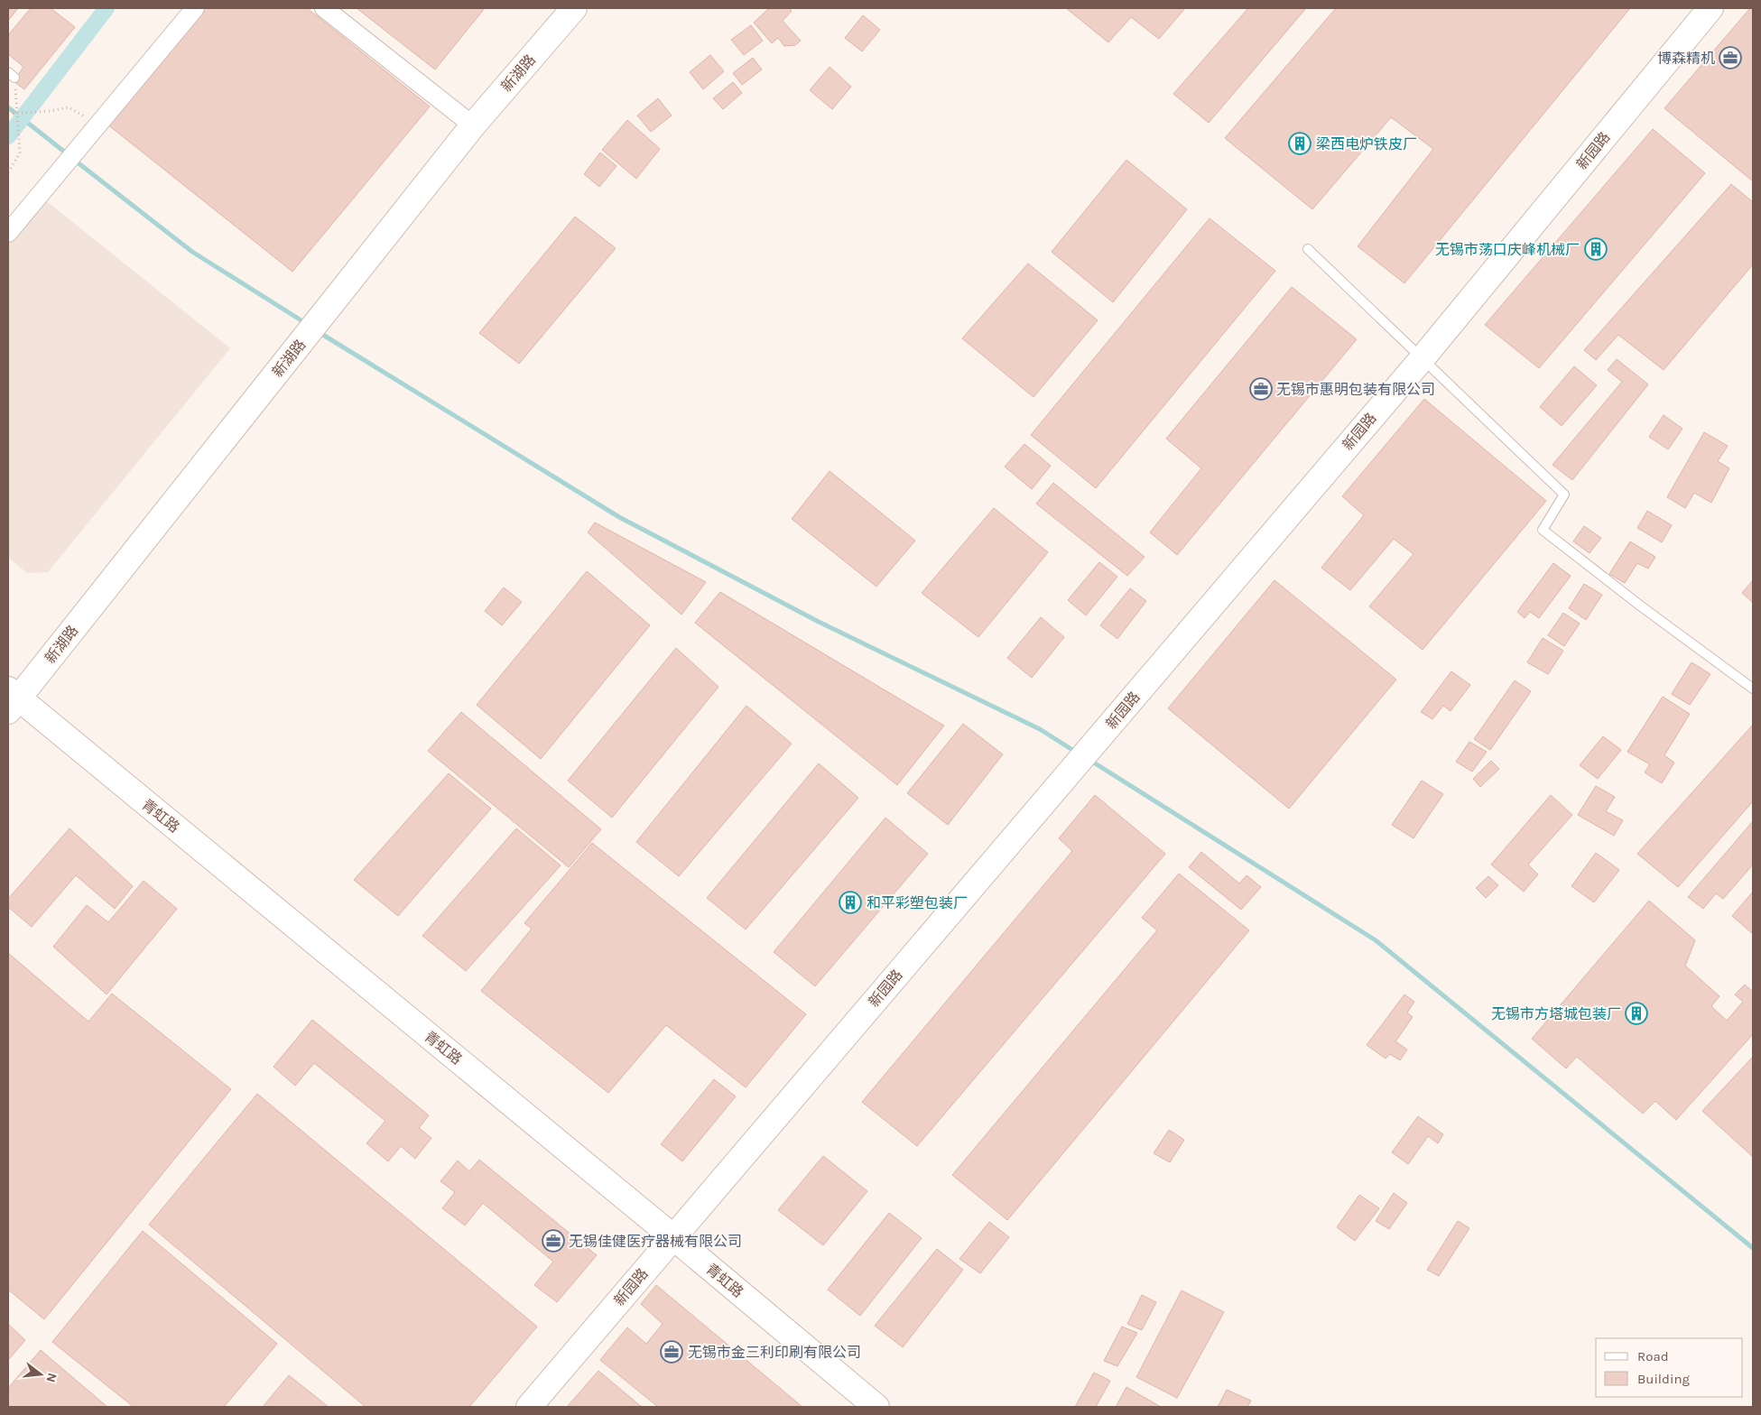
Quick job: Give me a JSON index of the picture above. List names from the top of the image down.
{
  "streets": {
    "street": ["新湖路", "新园路", "青虹路"]
  },
  "crossings": [
    ["新湖路", "青虹路"],
    ["新园路", "青虹路"]
  ],
  "places": {
    "office": [
      "博森精机",
      "无锡市惠明包装有限公司",
      "无锡佳健医疗器械有限公司",
      "无锡市金三利印刷有限公司"
    ],
    "building": [
      "梁西电炉铁皮厂",
      "无锡市荡口庆峰机械厂",
      "和平彩塑包装厂",
      "无锡市方塔城包装厂"
    ]
  },
  "legend": ["Road", "Building"],
  "north": "right"
}
